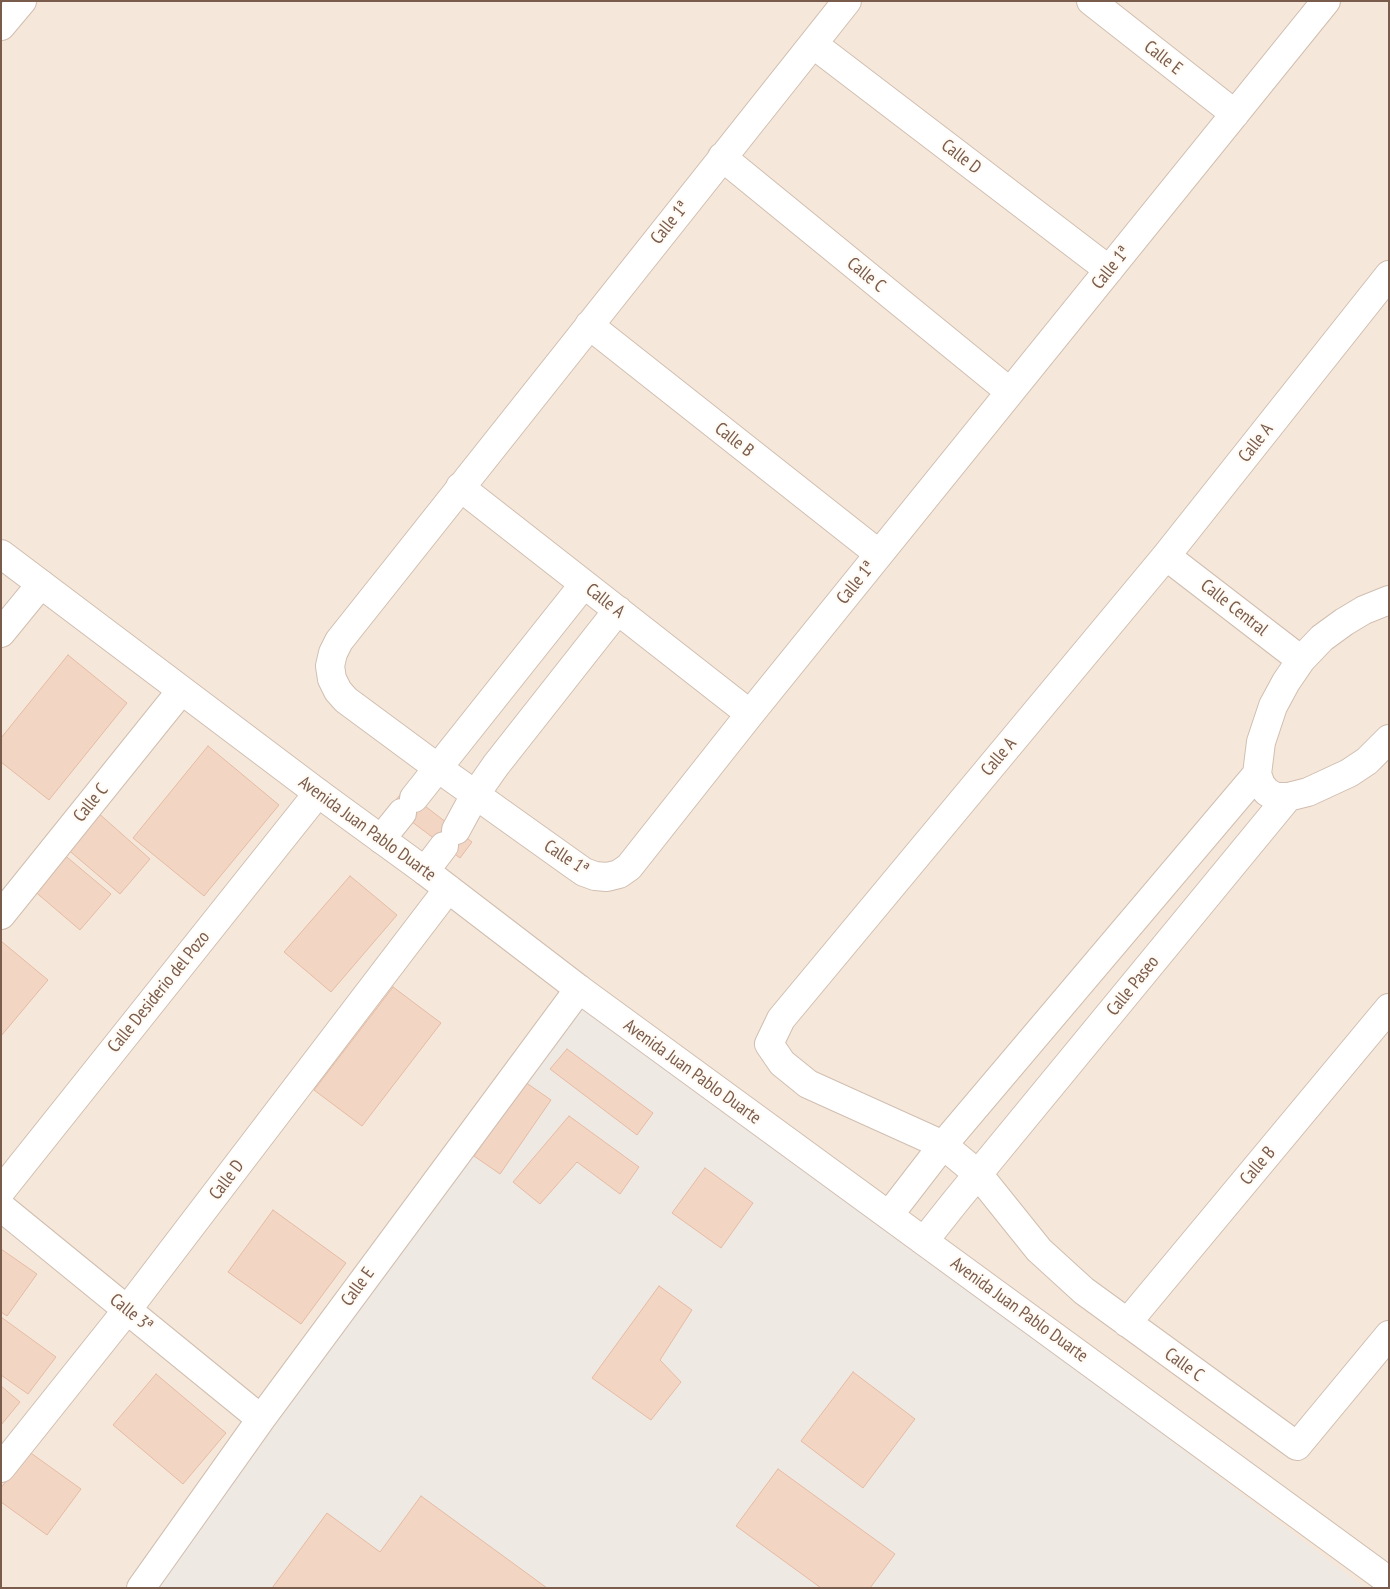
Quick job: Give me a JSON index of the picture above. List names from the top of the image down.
{
  "streets": {
    "street": [
      "Calle E",
      "Calle D",
      "Calle 1ª",
      "Calle C",
      "Calle B",
      "Calle A",
      "Calle Central",
      "Avenida Juan Pablo Duarte",
      "Calle Paseo",
      "Calle Desiderio del Pozo",
      "Calle 3ª"
    ]
  },
  "crossings": [
    ["Calle E", "Calle 1ª"],
    ["Calle E", "Avenida Juan Pablo Duarte"],
    ["Calle E", "Calle 3ª"],
    ["Calle D", "Calle 1ª"],
    ["Calle D", "Avenida Juan Pablo Duarte"],
    ["Calle D", "Calle 3ª"],
    ["Calle 1ª", "Calle C"],
    ["Calle 1ª", "Calle B"],
    ["Calle 1ª", "Calle A"],
    ["Calle C", "Calle B"],
    ["Calle C", "Calle A"],
    ["Calle C", "Avenida Juan Pablo Duarte"],
    ["Calle C", "Calle Paseo"],
    ["Calle A", "Calle Central"],
    ["Calle A", "Calle Paseo"],
    ["Avenida Juan Pablo Duarte", "Calle Paseo"],
    ["Avenida Juan Pablo Duarte", "Calle Desiderio del Pozo"]
  ]
}
